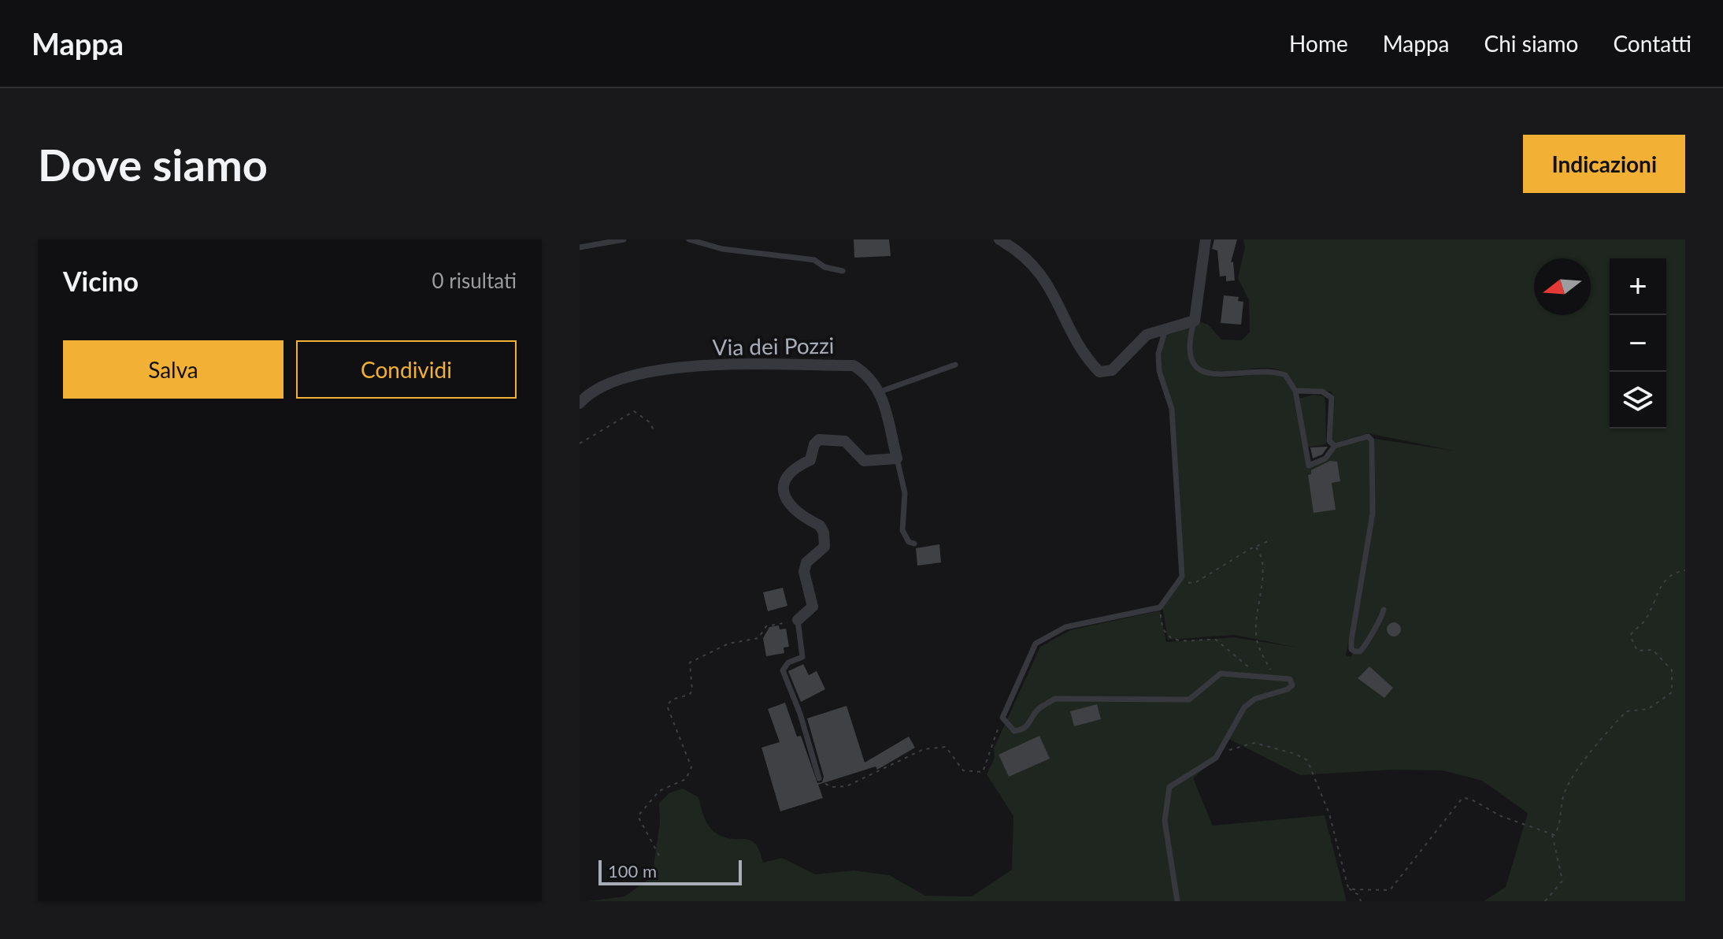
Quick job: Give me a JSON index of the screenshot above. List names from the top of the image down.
{
  "streets": {
    "street": ["Via dei Pozzi"]
  },
  "scale_bar": "100 m",
  "north": "left",
  "page": {
    "header": "Mappa",
    "nav": [
      "Home",
      "Mappa",
      "Chi siamo",
      "Contatti"
    ],
    "buttons": [
      "Indicazioni",
      ["Salva", "Condividi"]
    ],
    "title": "Dove siamo",
    "heading": ["Vicino", "0 risultati"],
    "map_buttons": ["+", "−"],
    "scale": "100 m"
  }
}
